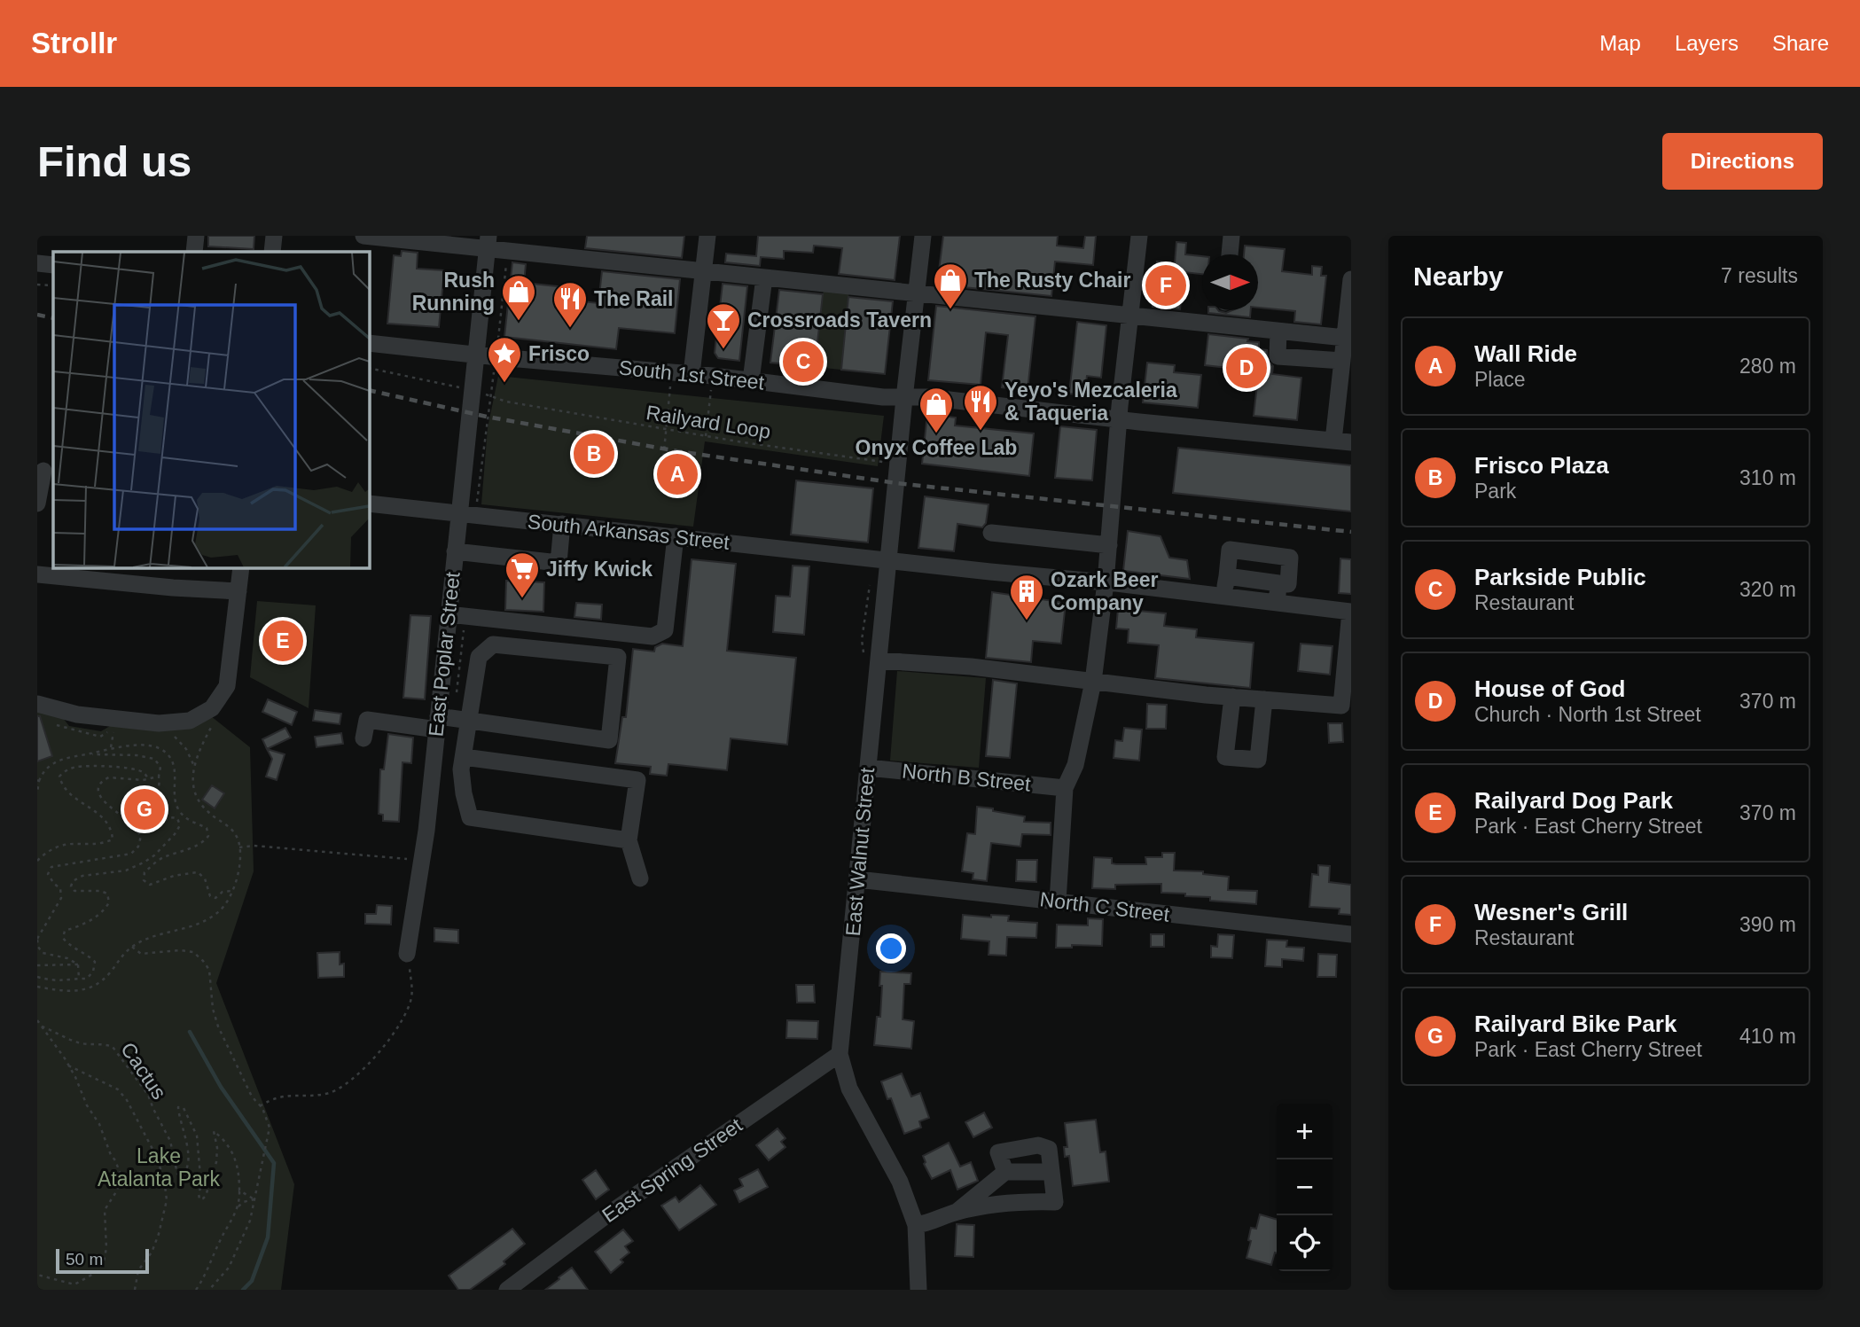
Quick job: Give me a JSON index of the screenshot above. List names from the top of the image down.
{
  "streets": {
    "street": [
      "South 1st Street",
      "South Arkansas Street",
      "East Poplar Street",
      "North B Street",
      "East Walnut Street",
      "North C Street",
      "East Spring Street"
    ],
    "path": ["Railyard Loop", "Cactus"]
  },
  "crossings": [
    ["South 1st Street", "East Poplar Street"],
    ["South 1st Street", "East Walnut Street"],
    ["South Arkansas Street", "East Poplar Street"],
    ["South Arkansas Street", "East Walnut Street"],
    ["North B Street", "East Walnut Street"],
    ["East Walnut Street", "North C Street"],
    ["East Walnut Street", "East Spring Street"]
  ],
  "parks": ["Lake Atalanta Park"],
  "places": {
    "shop": ["The Rusty Chair", "Rush Running", "Onyx Coffee Lab"],
    "restaurant": ["The Rail", "Yeyo's Mezcaleria & Taqueria"],
    "bar": ["Crossroads Tavern"],
    "place": ["Frisco"],
    "supermarket": ["Jiffy Kwick"],
    "building": ["Ozark Beer Company"]
  },
  "scale_bar": "50 m",
  "north": "right",
  "page": {
    "header": "Strollr",
    "nav": ["Map", "Layers", "Share"],
    "buttons": "Directions",
    "title": "Find us",
    "heading": ["Nearby", "7 results"],
    "pins": [
      "F",
      "C",
      "D",
      "B",
      "A",
      "E",
      "G"
    ],
    "list": [
      {
        "mark": "A",
        "name": "Wall Ride",
        "note": "Place",
        "value": "280 m"
      },
      {
        "mark": "B",
        "name": "Frisco Plaza",
        "note": "Park",
        "value": "310 m"
      },
      {
        "mark": "C",
        "name": "Parkside Public",
        "note": "Restaurant",
        "value": "320 m"
      },
      {
        "mark": "D",
        "name": "House of God",
        "note": "Church · North 1st Street",
        "value": "370 m"
      },
      {
        "mark": "E",
        "name": "Railyard Dog Park",
        "note": "Park · East Cherry Street",
        "value": "370 m"
      },
      {
        "mark": "F",
        "name": "Wesner's Grill",
        "note": "Restaurant",
        "value": "390 m"
      },
      {
        "mark": "G",
        "name": "Railyard Bike Park",
        "note": "Park · East Cherry Street",
        "value": "410 m"
      }
    ],
    "map_buttons": ["+", "−"],
    "scale": "50 m"
  }
}
